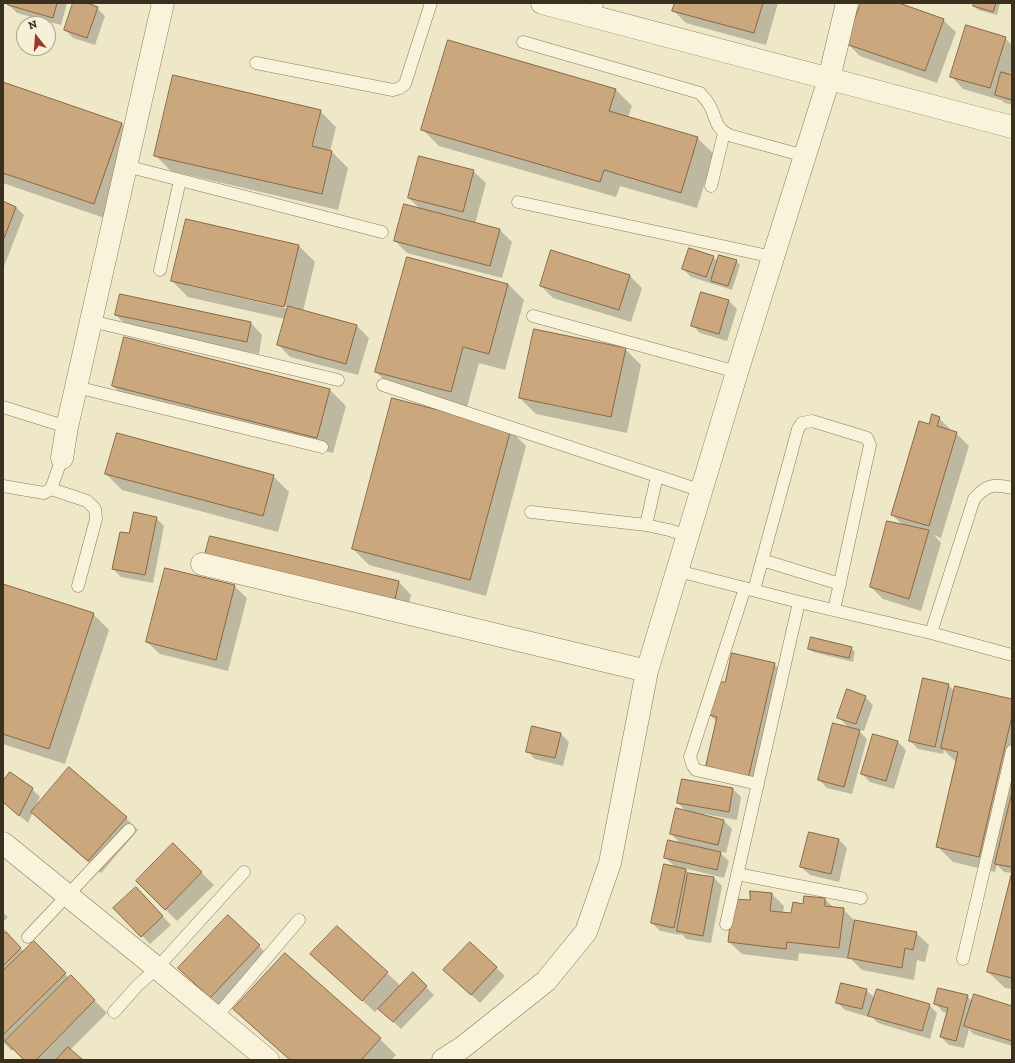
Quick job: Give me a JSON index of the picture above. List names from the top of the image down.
{
  "north": "top"
}
